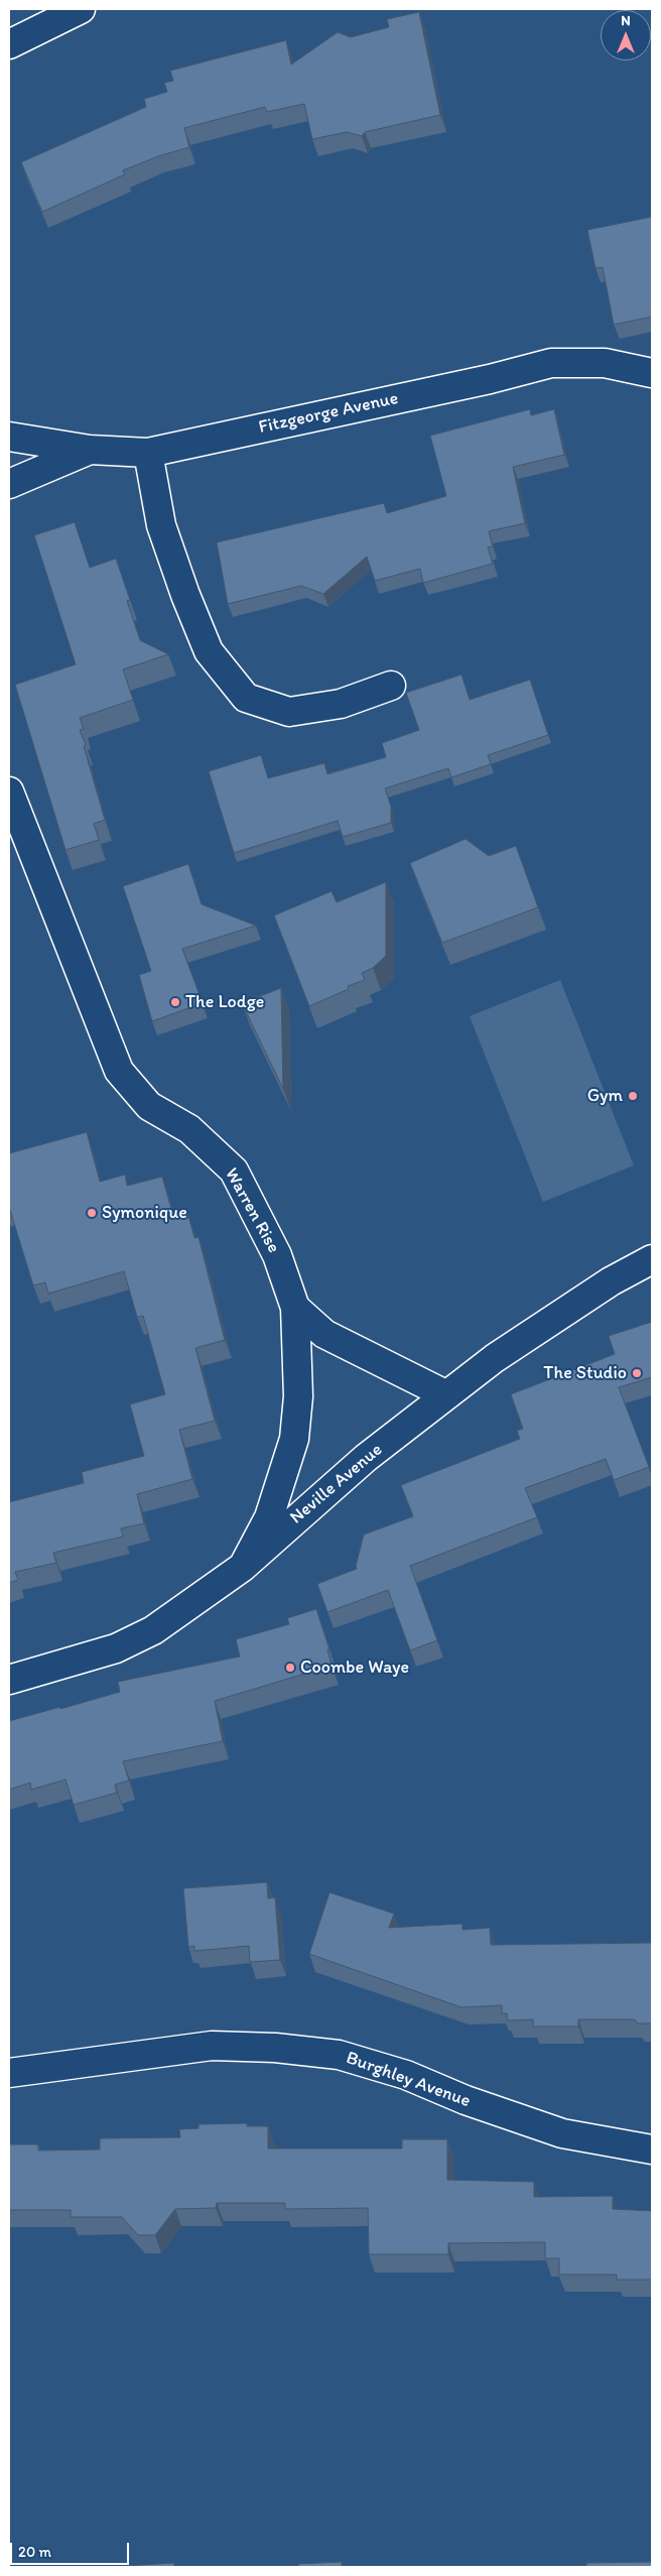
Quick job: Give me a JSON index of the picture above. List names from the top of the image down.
{
  "streets": {
    "street": [
      "Fitzgeorge Avenue",
      "Warren Rise",
      "Neville Avenue",
      "Burghley Avenue"
    ]
  },
  "crossings": [
    ["Warren Rise", "Neville Avenue"]
  ],
  "places": [
    "The Lodge",
    "Gym",
    "Symonique",
    "The Studio",
    "Coombe Waye"
  ],
  "scale_bar": "20 m",
  "north": "top"
}
